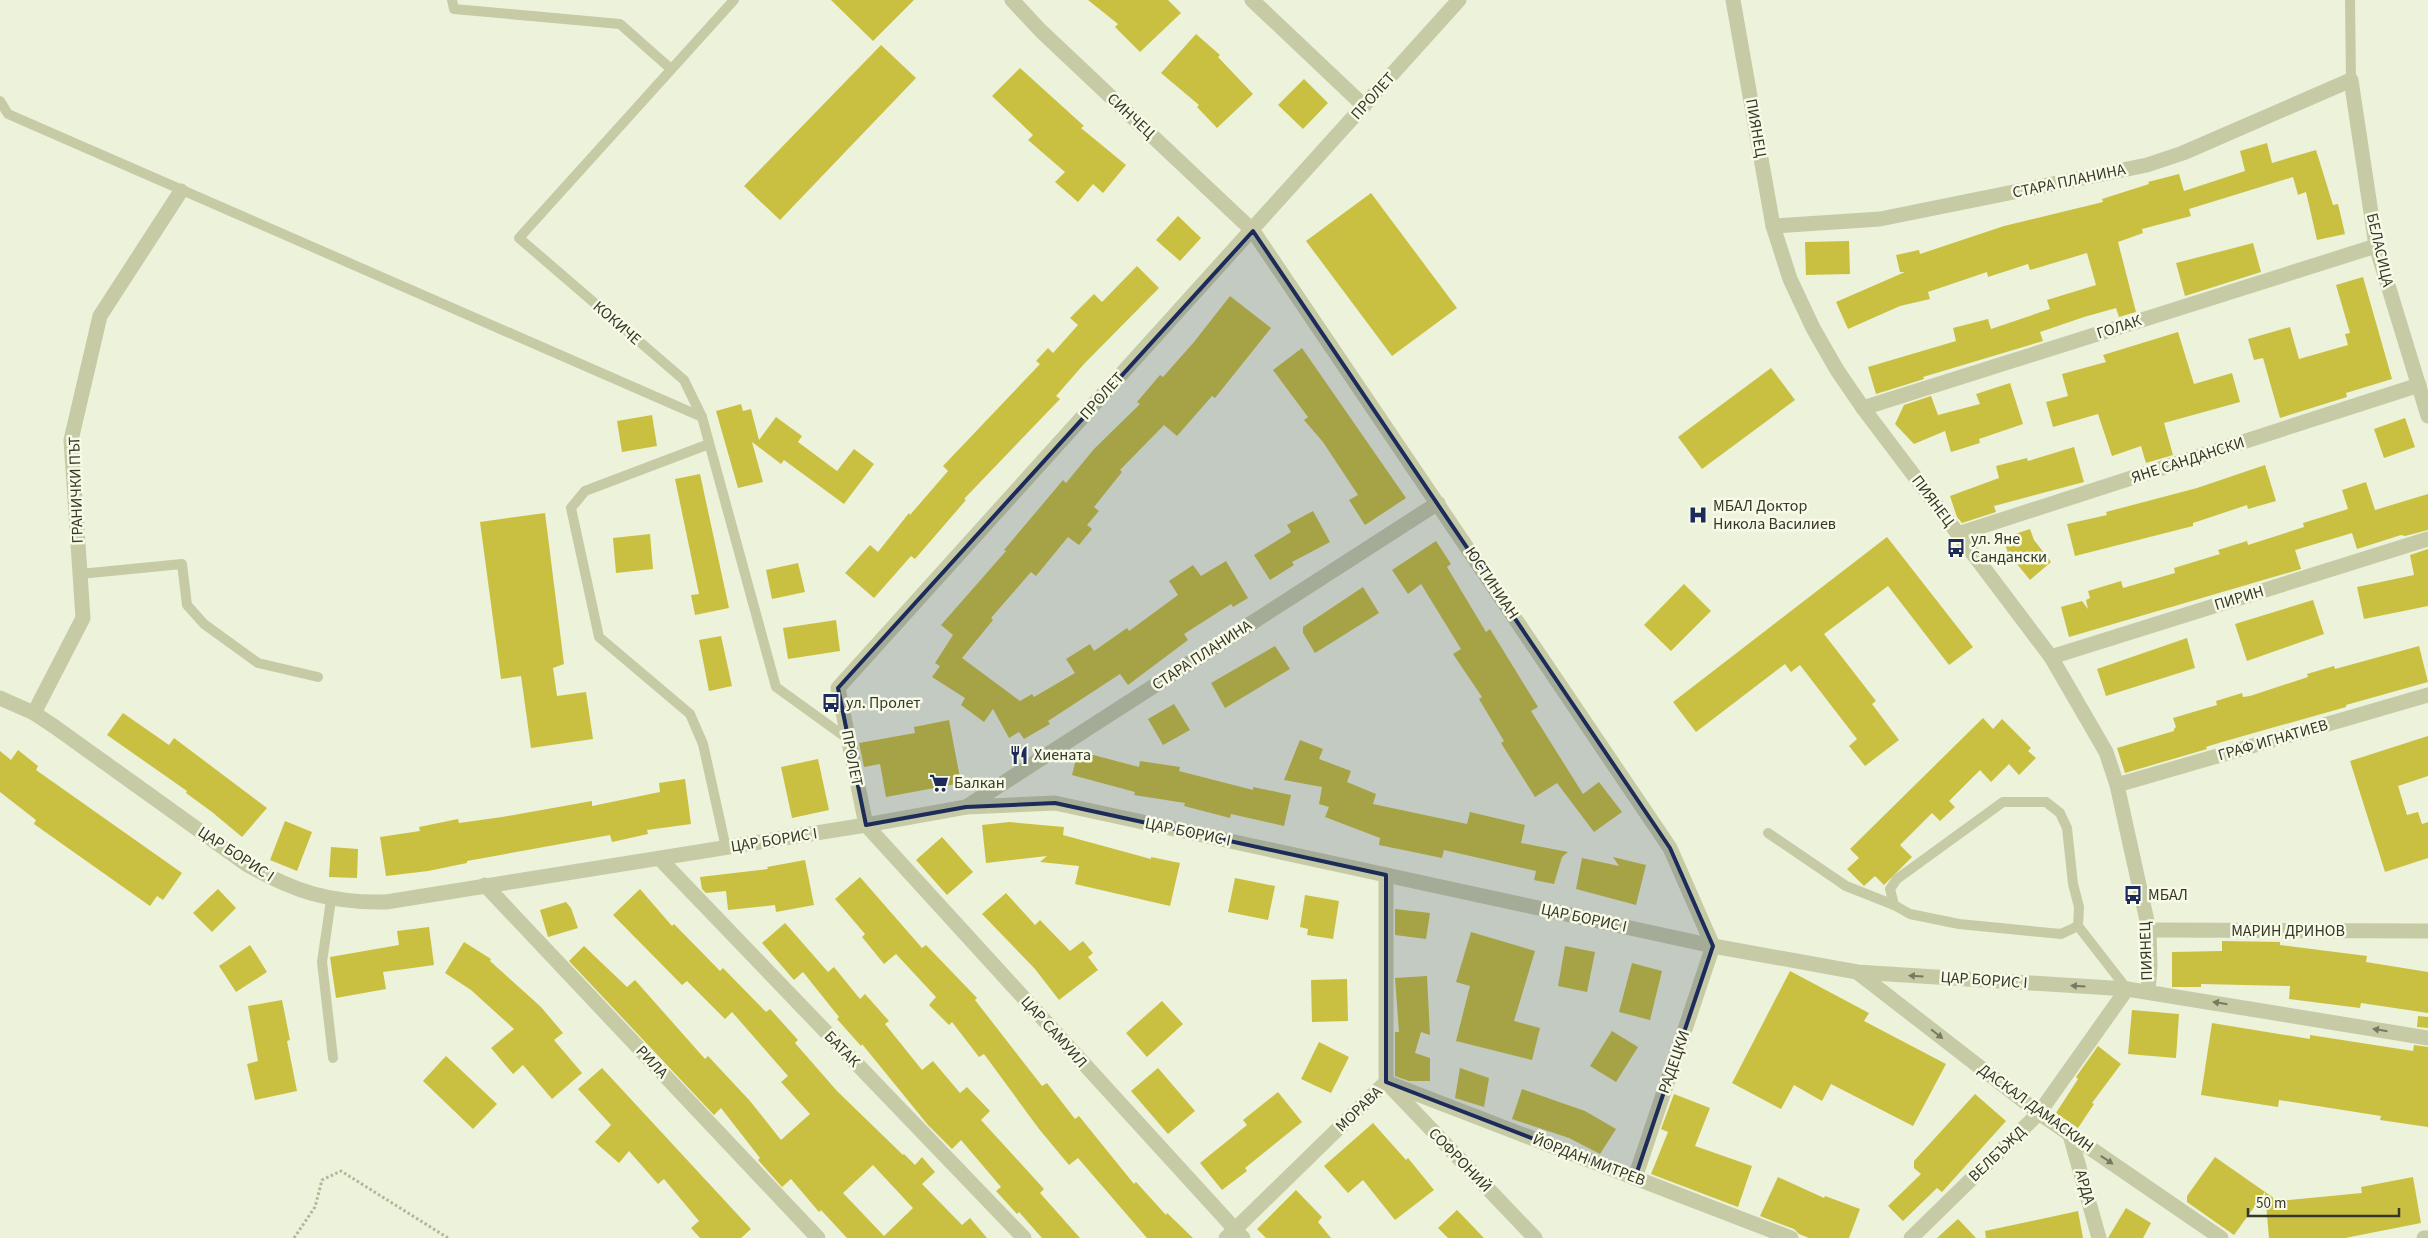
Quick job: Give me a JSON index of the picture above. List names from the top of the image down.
{
  "streets": {
    "street": [
      "ПРОЛЕТ",
      "СИНЧЕЦ",
      "ПИЯНЕЦ",
      "СТАРА ПЛАНИНА",
      "БЕЛАСИЦА",
      "ГОЛАК",
      "ЯНЕ САНДАНСКИ",
      "ГРАНИЧКИ ПЪТ",
      "ЮСТИНИАН",
      "ПИРИН",
      "ГРАФ ИГНАТИЕВ",
      "ЦАР БОРИС I",
      "МАРИН ДРИНОВ",
      "ЦАР САМУИЛ",
      "БАТАК",
      "РИЛА",
      "РАДЕЦКИ",
      "ДАСКАЛ ДАМАСКИН",
      "МОРАВА",
      "ВЕЛБЪЖД",
      "СОФРОНИЙ",
      "ЙОРДАН МИТРЕВ",
      "АРДА"
    ],
    "lane": ["КОКИЧЕ"]
  },
  "crossings": [
    ["ПРОЛЕТ", "СИНЧЕЦ"],
    ["ПРОЛЕТ", "КОКИЧЕ"],
    ["ПРОЛЕТ", "ЮСТИНИАН"],
    ["ПРОЛЕТ", "ЦАР БОРИС I"],
    ["ПРОЛЕТ", "ЦАР САМУИЛ"],
    ["СИНЧЕЦ", "ЮСТИНИАН"],
    ["ПИЯНЕЦ", "СТАРА ПЛАНИНА"],
    ["ПИЯНЕЦ", "ГОЛАК"],
    ["ПИЯНЕЦ", "ЯНЕ САНДАНСКИ"],
    ["ПИЯНЕЦ", "ПИРИН"],
    ["ПИЯНЕЦ", "ГРАФ ИГНАТИЕВ"],
    ["ПИЯНЕЦ", "ЦАР БОРИС I"],
    ["ПИЯНЕЦ", "МАРИН ДРИНОВ"],
    ["СТАРА ПЛАНИНА", "БЕЛАСИЦА"],
    ["СТАРА ПЛАНИНА", "ЮСТИНИАН"],
    ["СТАРА ПЛАНИНА", "ЦАР БОРИС I"],
    ["БЕЛАСИЦА", "ГОЛАК"],
    ["БЕЛАСИЦА", "ЯНЕ САНДАНСКИ"],
    ["ГРАНИЧКИ ПЪТ", "ЦАР БОРИС I"],
    ["ЮСТИНИАН", "ЦАР БОРИС I"],
    ["ЮСТИНИАН", "РАДЕЦКИ"],
    ["ЦАР БОРИС I", "ЦАР САМУИЛ"],
    ["ЦАР БОРИС I", "БАТАК"],
    ["ЦАР БОРИС I", "РИЛА"],
    ["ЦАР БОРИС I", "РАДЕЦКИ"],
    ["ЦАР БОРИС I", "ДАСКАЛ ДАМАСКИН"],
    ["ЦАР БОРИС I", "МОРАВА"],
    ["ЦАР БОРИС I", "ВЕЛБЪЖД"],
    ["ЦАР САМУИЛ", "МОРАВА"],
    ["РАДЕЦКИ", "ЙОРДАН МИТРЕВ"],
    ["ДАСКАЛ ДАМАСКИН", "ВЕЛБЪЖД"],
    ["ДАСКАЛ ДАМАСКИН", "АРДА"],
    ["МОРАВА", "СОФРОНИЙ"],
    ["МОРАВА", "ЙОРДАН МИТРЕВ"],
    ["СОФРОНИЙ", "ЙОРДАН МИТРЕВ"]
  ],
  "one_way": ["ДАСКАЛ ДАМАСКИН"],
  "places": {
    "hospital": ["МБАЛ Доктор Никола Василиев"],
    "bus stop": ["ул. Яне Сандански", "ул. Пролет", "МБАЛ"],
    "restaurant": ["Хиената"],
    "supermarket": ["Балкан"]
  },
  "scale_bar": "50 m"
}
